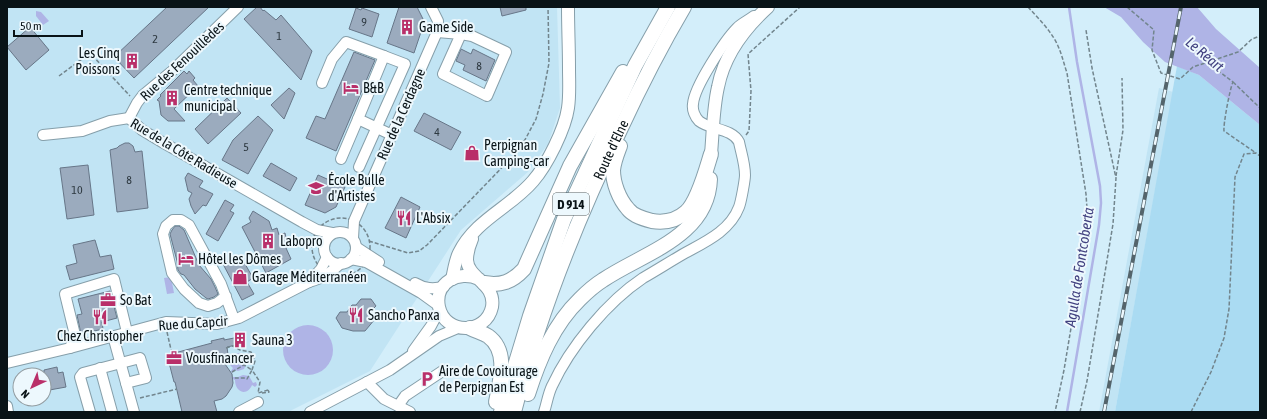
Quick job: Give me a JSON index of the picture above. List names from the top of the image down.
{
  "streets": {
    "highway": ["Route d'Elne", "D 914"],
    "street": [
      "Rue des Fenouillèdes",
      "Rue de la Cerdagne",
      "Rue de la Côte Radieuse",
      "Rue du Capcir"
    ]
  },
  "crossings": [
    ["Rue des Fenouillèdes", "Rue de la Côte Radieuse"],
    ["Rue de la Cerdagne", "Rue du Capcir"]
  ],
  "water": ["Le Réart", "Agulla de Fontcoberta"],
  "places": {
    "building": [
      "Game Side",
      "Les Cinq Poissons",
      "Centre technique municipal",
      "Labopro",
      "Sauna 3"
    ],
    "hotel": ["B&B", "Hôtel les Dômes"],
    "shop": ["Perpignan Camping-car", "Garage Méditerranéen"],
    "school or university": ["École Bulle d'Artistes"],
    "restaurant": ["L'Absix", "Sancho Panxa", "Chez Christopher"],
    "office": ["So Bat", "Vousfinancer"],
    "parking": ["Aire de Covoiturage de Perpignan Est"]
  },
  "house_numbers": [
    "9",
    "1",
    "2",
    "8",
    "4",
    "5",
    "8",
    "10"
  ],
  "scale_bar": "50 m",
  "north": "bottom left"
}
